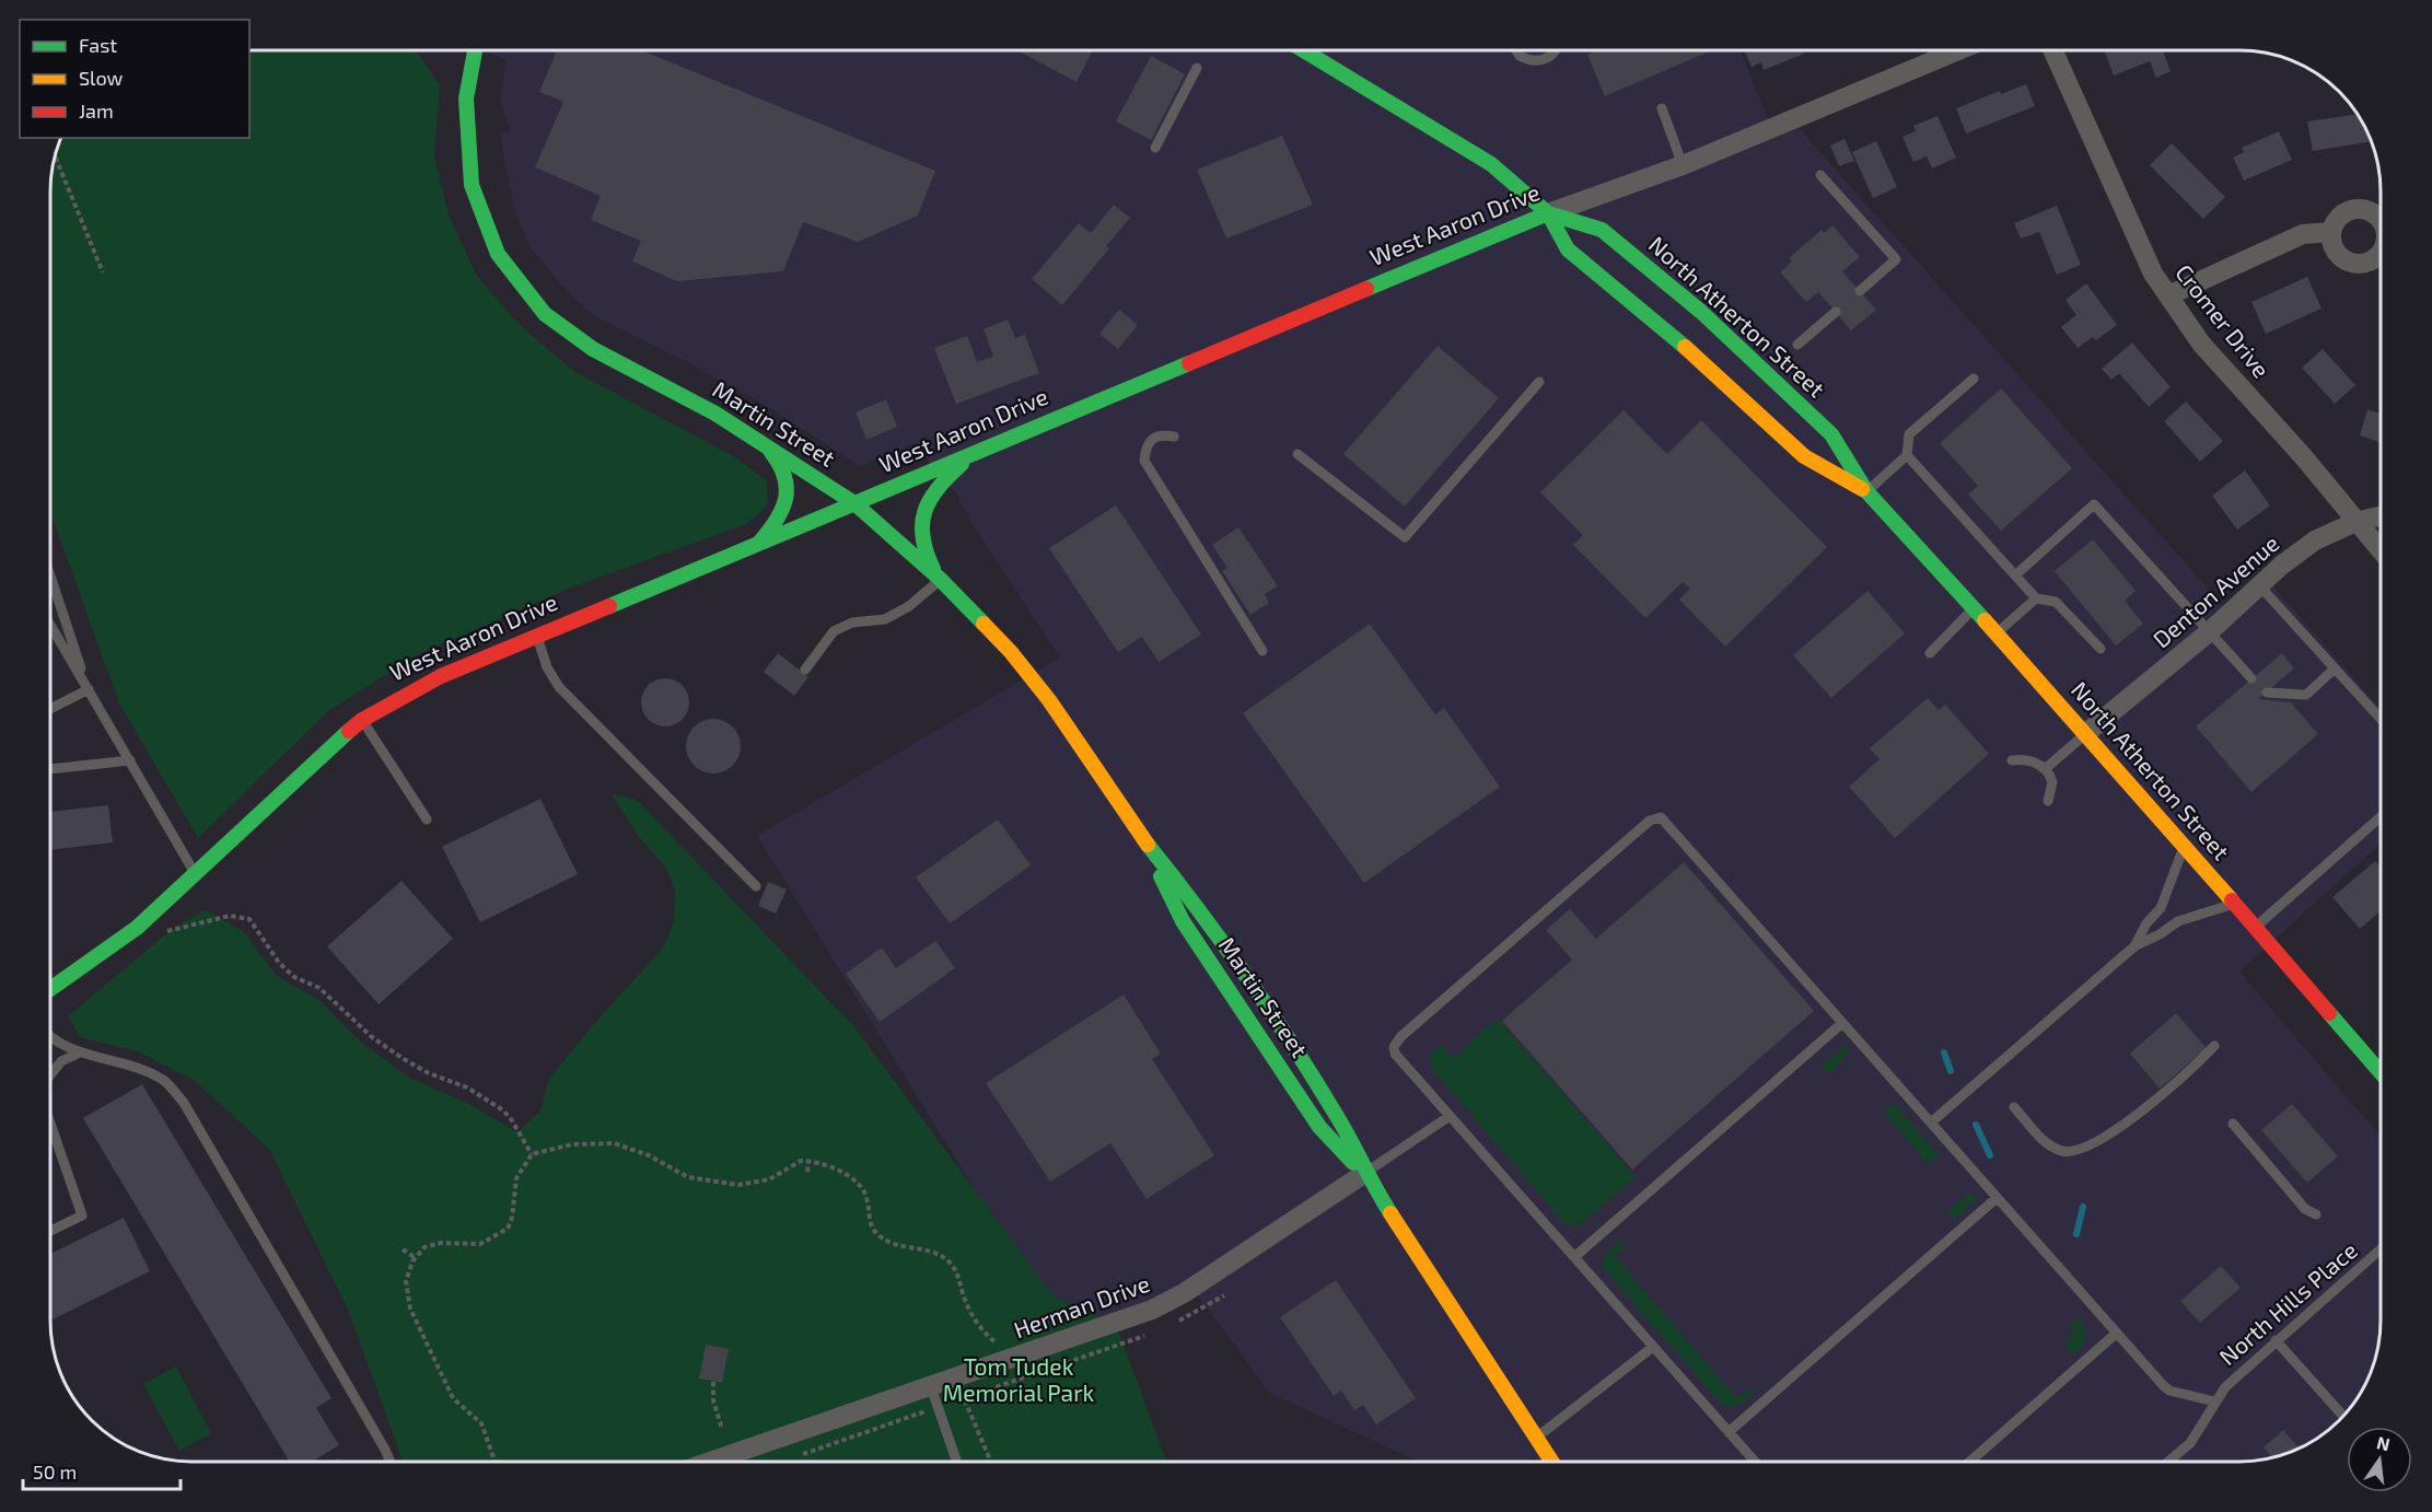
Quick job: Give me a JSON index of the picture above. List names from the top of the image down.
{
  "streets": {
    "street": [
      "West Aaron Drive",
      "North Atherton Street",
      "Cromer Drive",
      "Martin Street",
      "Denton Avenue",
      "Herman Drive"
    ],
    "lane": ["North Hills Place"]
  },
  "crossings": [
    ["West Aaron Drive", "North Atherton Street"],
    ["West Aaron Drive", "Martin Street"],
    ["North Atherton Street", "Denton Avenue"],
    ["Cromer Drive", "Denton Avenue"],
    ["Martin Street", "Herman Drive"]
  ],
  "parks": ["Tom Tudek Memorial Park"],
  "legend": ["Fast", "Slow", "Jam"],
  "scale_bar": "50 m",
  "north": "top"
}
